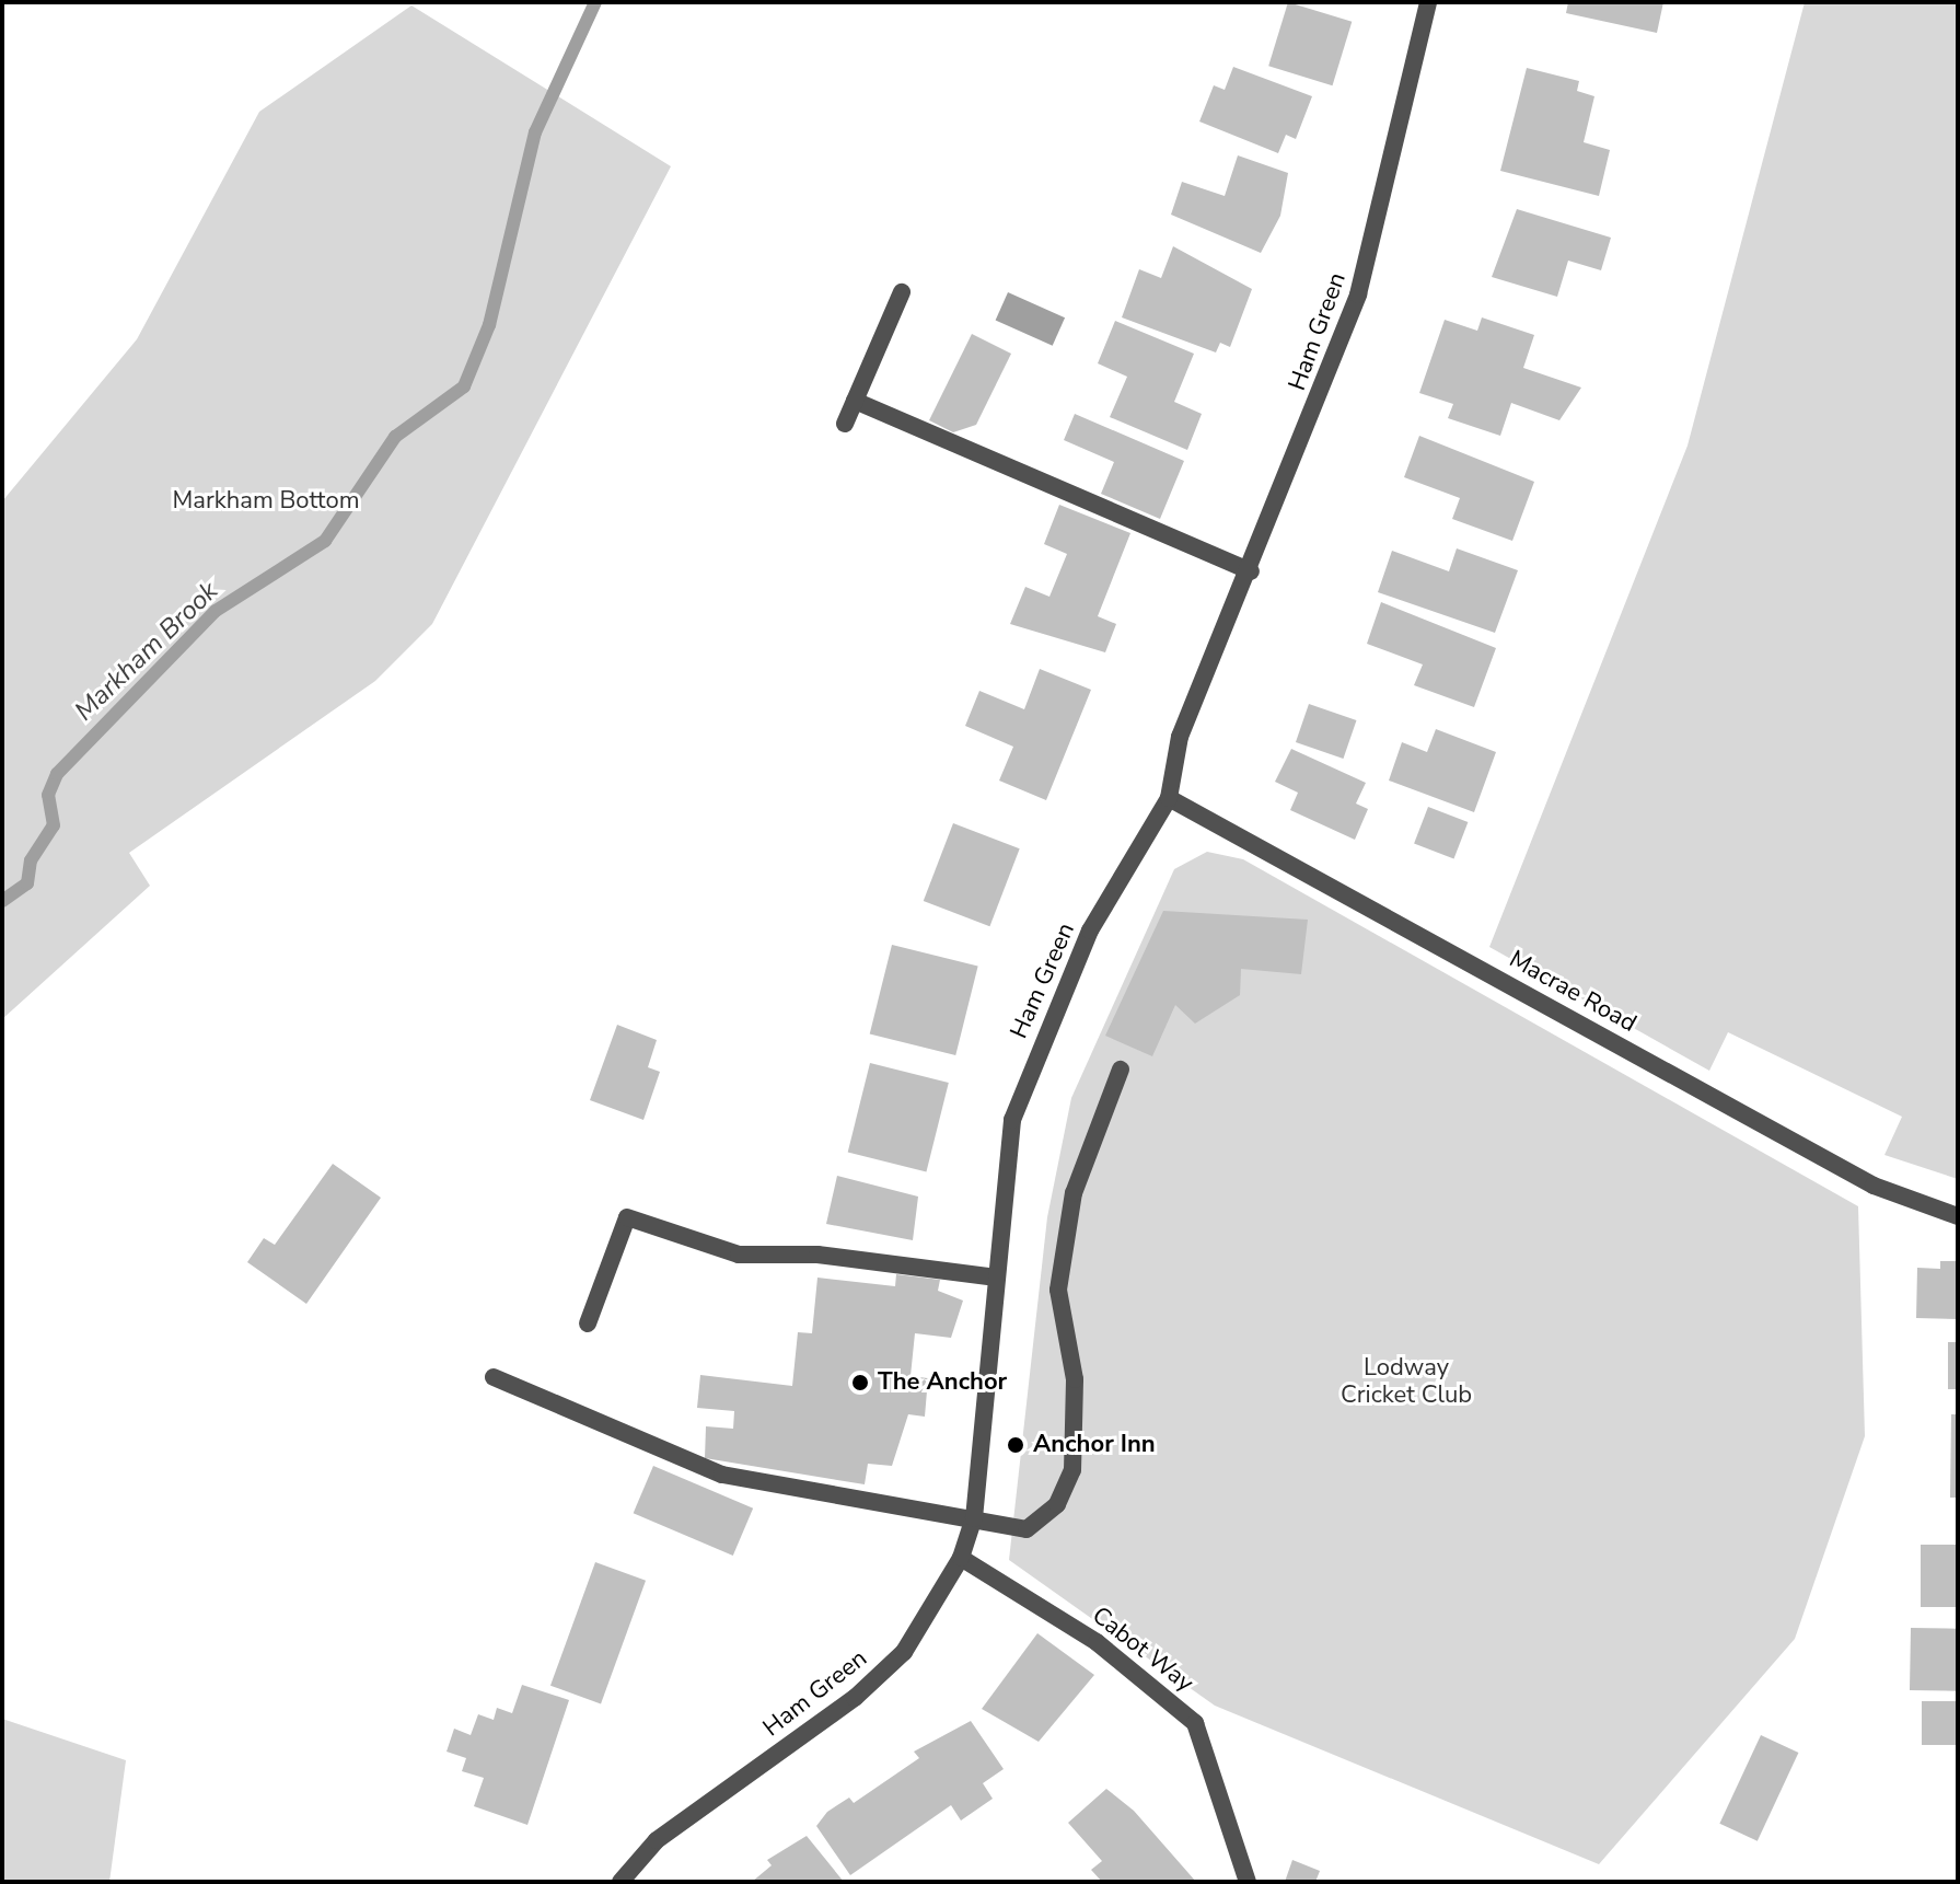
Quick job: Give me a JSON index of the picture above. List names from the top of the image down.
{
  "streets": {
    "street": ["Ham Green", "Macrae Road", "Cabot Way"]
  },
  "crossings": [
    ["Ham Green", "Macrae Road"],
    ["Ham Green", "Cabot Way"]
  ],
  "water": ["Markham Brook"],
  "parks": ["Markham Bottom", "Lodway Cricket Club"],
  "places": ["The Anchor", "Anchor Inn"]
}
